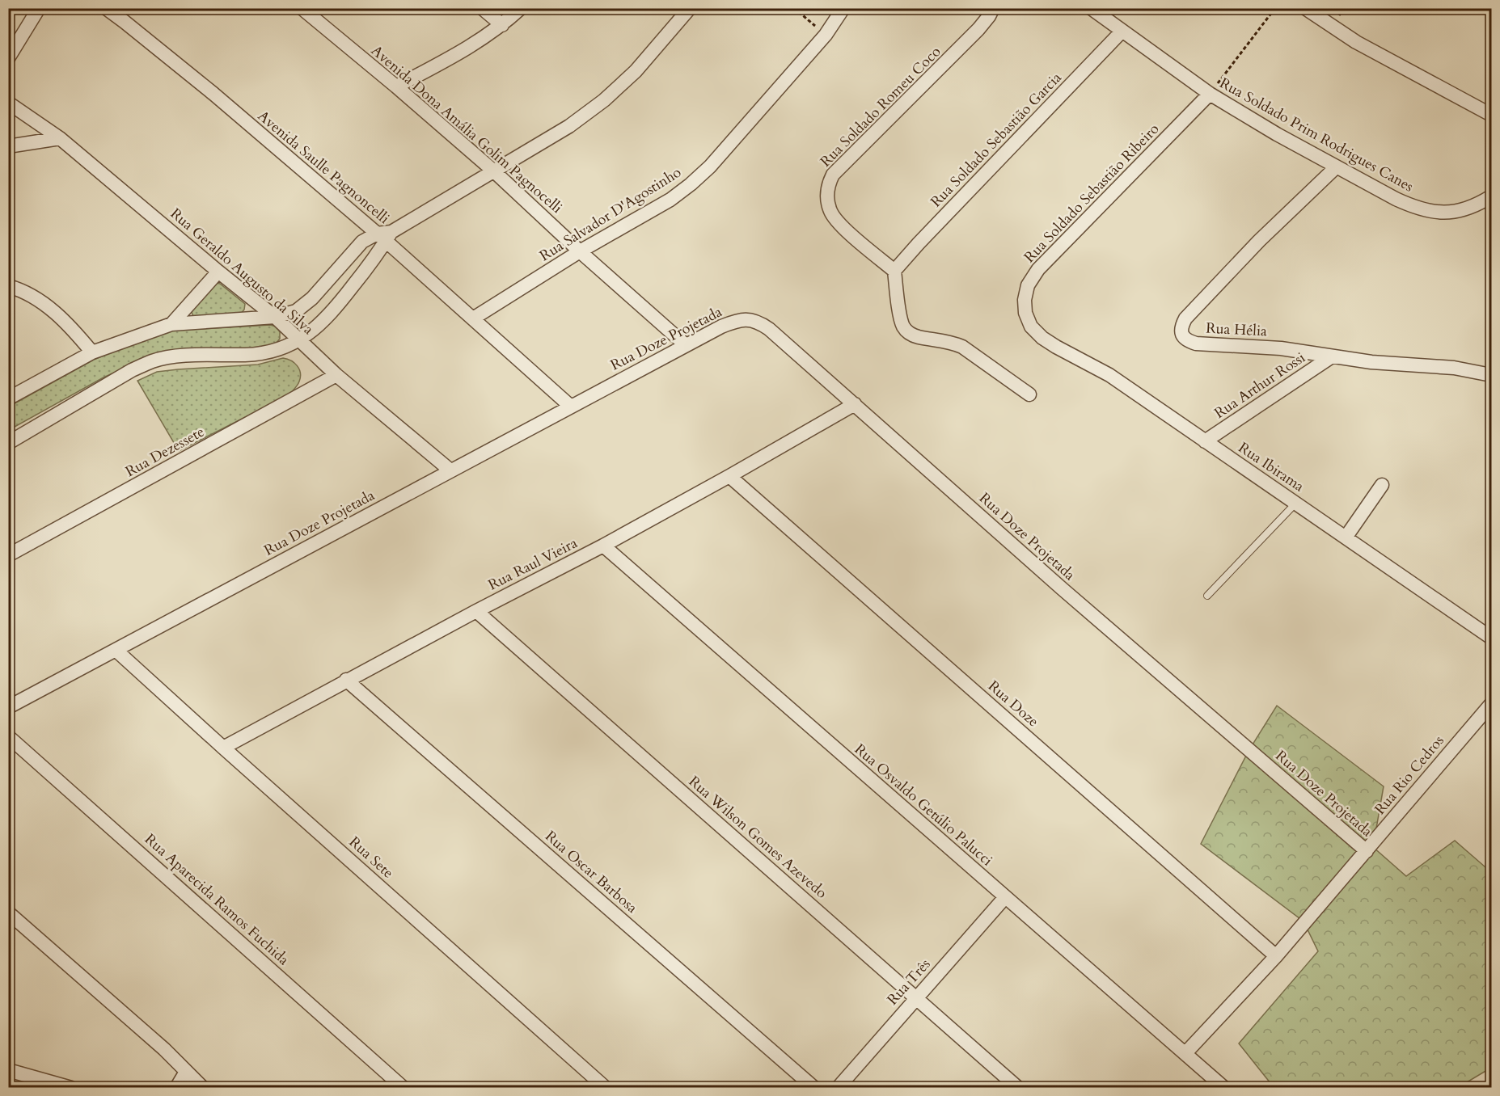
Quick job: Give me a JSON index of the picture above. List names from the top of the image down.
{
  "streets": {
    "street": [
      "Rua Soldado Romeu Coco",
      "Avenida Dona Amália Golim Pagnocelli",
      "Rua Soldado Prim Rodrigues Canes",
      "Rua Soldado Sebastião Garcia",
      "Avenida Saulle Pagnoncelli",
      "Rua Soldado Sebastião Ribeiro",
      "Rua Salvador D'Agostinho",
      "Rua Geraldo Augusto da Silva",
      "Rua Hélia",
      "Rua Doze Projetada",
      "Rua Arthur Rossi",
      "Rua Dezessete",
      "Rua Ibirama",
      "Rua Raul Vieira",
      "Rua Doze",
      "Rua Rio Cedros",
      "Rua Osvaldo Getúlio Palucci",
      "Rua Wilson Gomes Azevedo",
      "Rua Sete",
      "Rua Oscar Barbosa",
      "Rua Aparecida Ramos Fuchida",
      "Rua Três"
    ]
  },
  "crossings": [
    ["Rua Soldado Romeu Coco", "Rua Soldado Sebastião Garcia"],
    ["Avenida Dona Amália Golim Pagnocelli", "Rua Salvador D'Agostinho"],
    ["Avenida Dona Amália Golim Pagnocelli", "Rua Doze Projetada"],
    ["Rua Soldado Prim Rodrigues Canes", "Rua Soldado Sebastião Garcia"],
    ["Rua Soldado Prim Rodrigues Canes", "Rua Soldado Sebastião Ribeiro"],
    ["Rua Soldado Prim Rodrigues Canes", "Rua Hélia"],
    ["Avenida Saulle Pagnoncelli", "Rua Salvador D'Agostinho"],
    ["Avenida Saulle Pagnoncelli", "Rua Doze Projetada"],
    ["Rua Soldado Sebastião Ribeiro", "Rua Ibirama"],
    ["Rua Geraldo Augusto da Silva", "Rua Doze Projetada"],
    ["Rua Geraldo Augusto da Silva", "Rua Dezessete"],
    ["Rua Hélia", "Rua Arthur Rossi"],
    ["Rua Doze Projetada", "Rua Raul Vieira"],
    ["Rua Doze Projetada", "Rua Rio Cedros"],
    ["Rua Doze Projetada", "Rua Sete"],
    ["Rua Arthur Rossi", "Rua Ibirama"],
    ["Rua Raul Vieira", "Rua Doze"],
    ["Rua Raul Vieira", "Rua Osvaldo Getúlio Palucci"],
    ["Rua Raul Vieira", "Rua Wilson Gomes Azevedo"],
    ["Rua Raul Vieira", "Rua Sete"],
    ["Rua Raul Vieira", "Rua Oscar Barbosa"],
    ["Rua Doze", "Rua Rio Cedros"],
    ["Rua Rio Cedros", "Rua Osvaldo Getúlio Palucci"],
    ["Rua Osvaldo Getúlio Palucci", "Rua Três"],
    ["Rua Wilson Gomes Azevedo", "Rua Três"]
  ]
}
